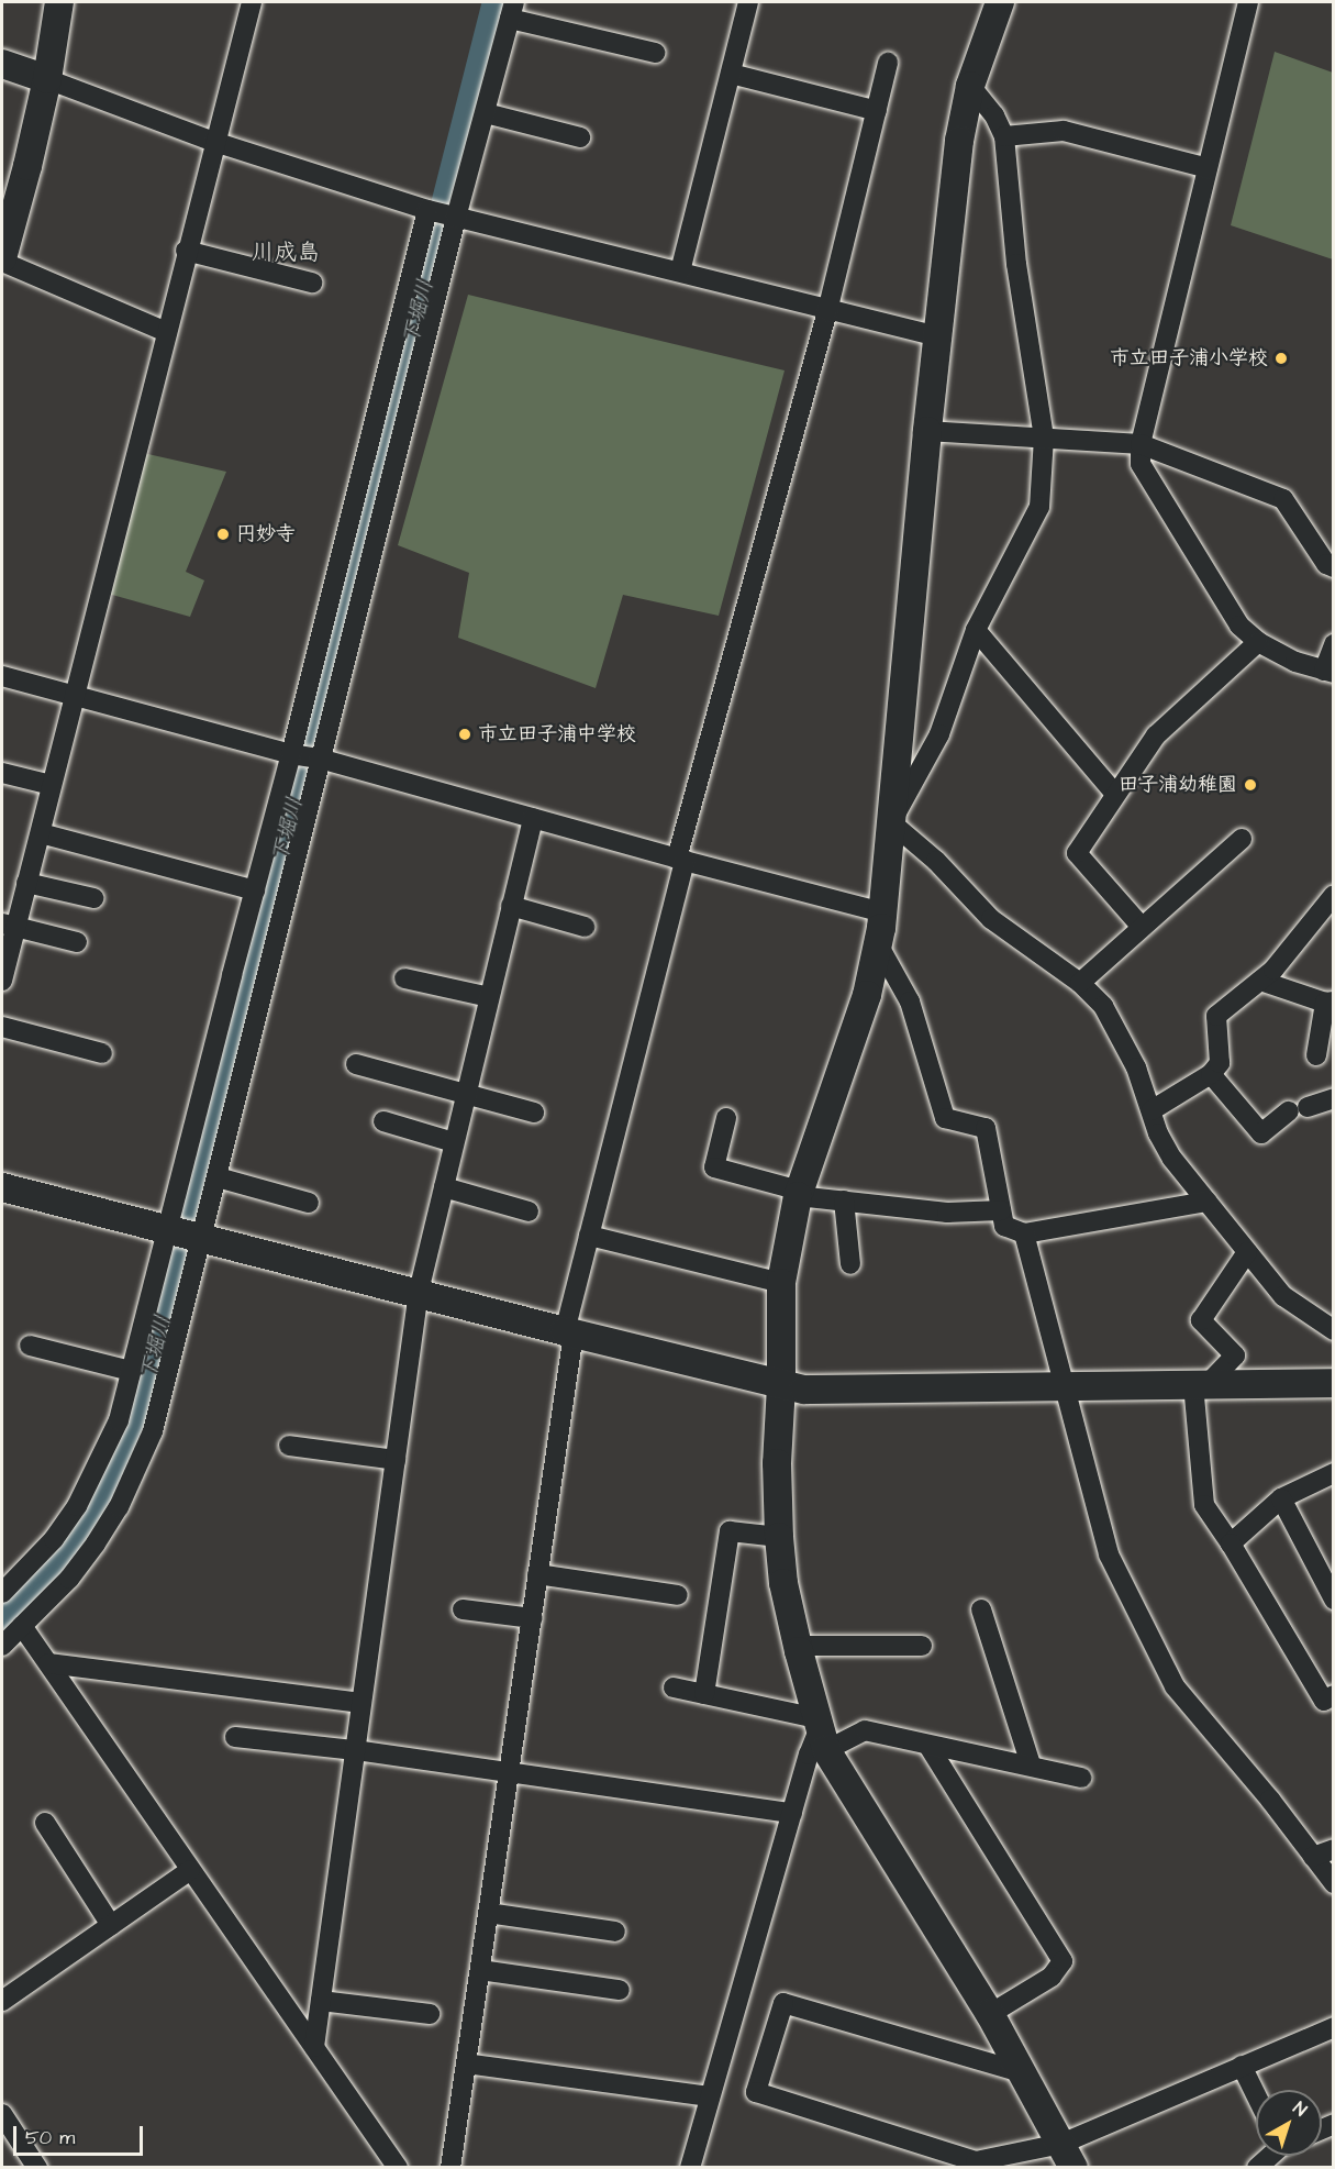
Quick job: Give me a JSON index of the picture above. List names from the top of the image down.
{
  "districts": ["川成島"],
  "water": ["下堀川"],
  "places": [
    "市立田子浦小学校",
    "円妙寺",
    "市立田子浦中学校",
    "田子浦幼稚園"
  ],
  "scale_bar": "50 m",
  "north": "top right"
}
